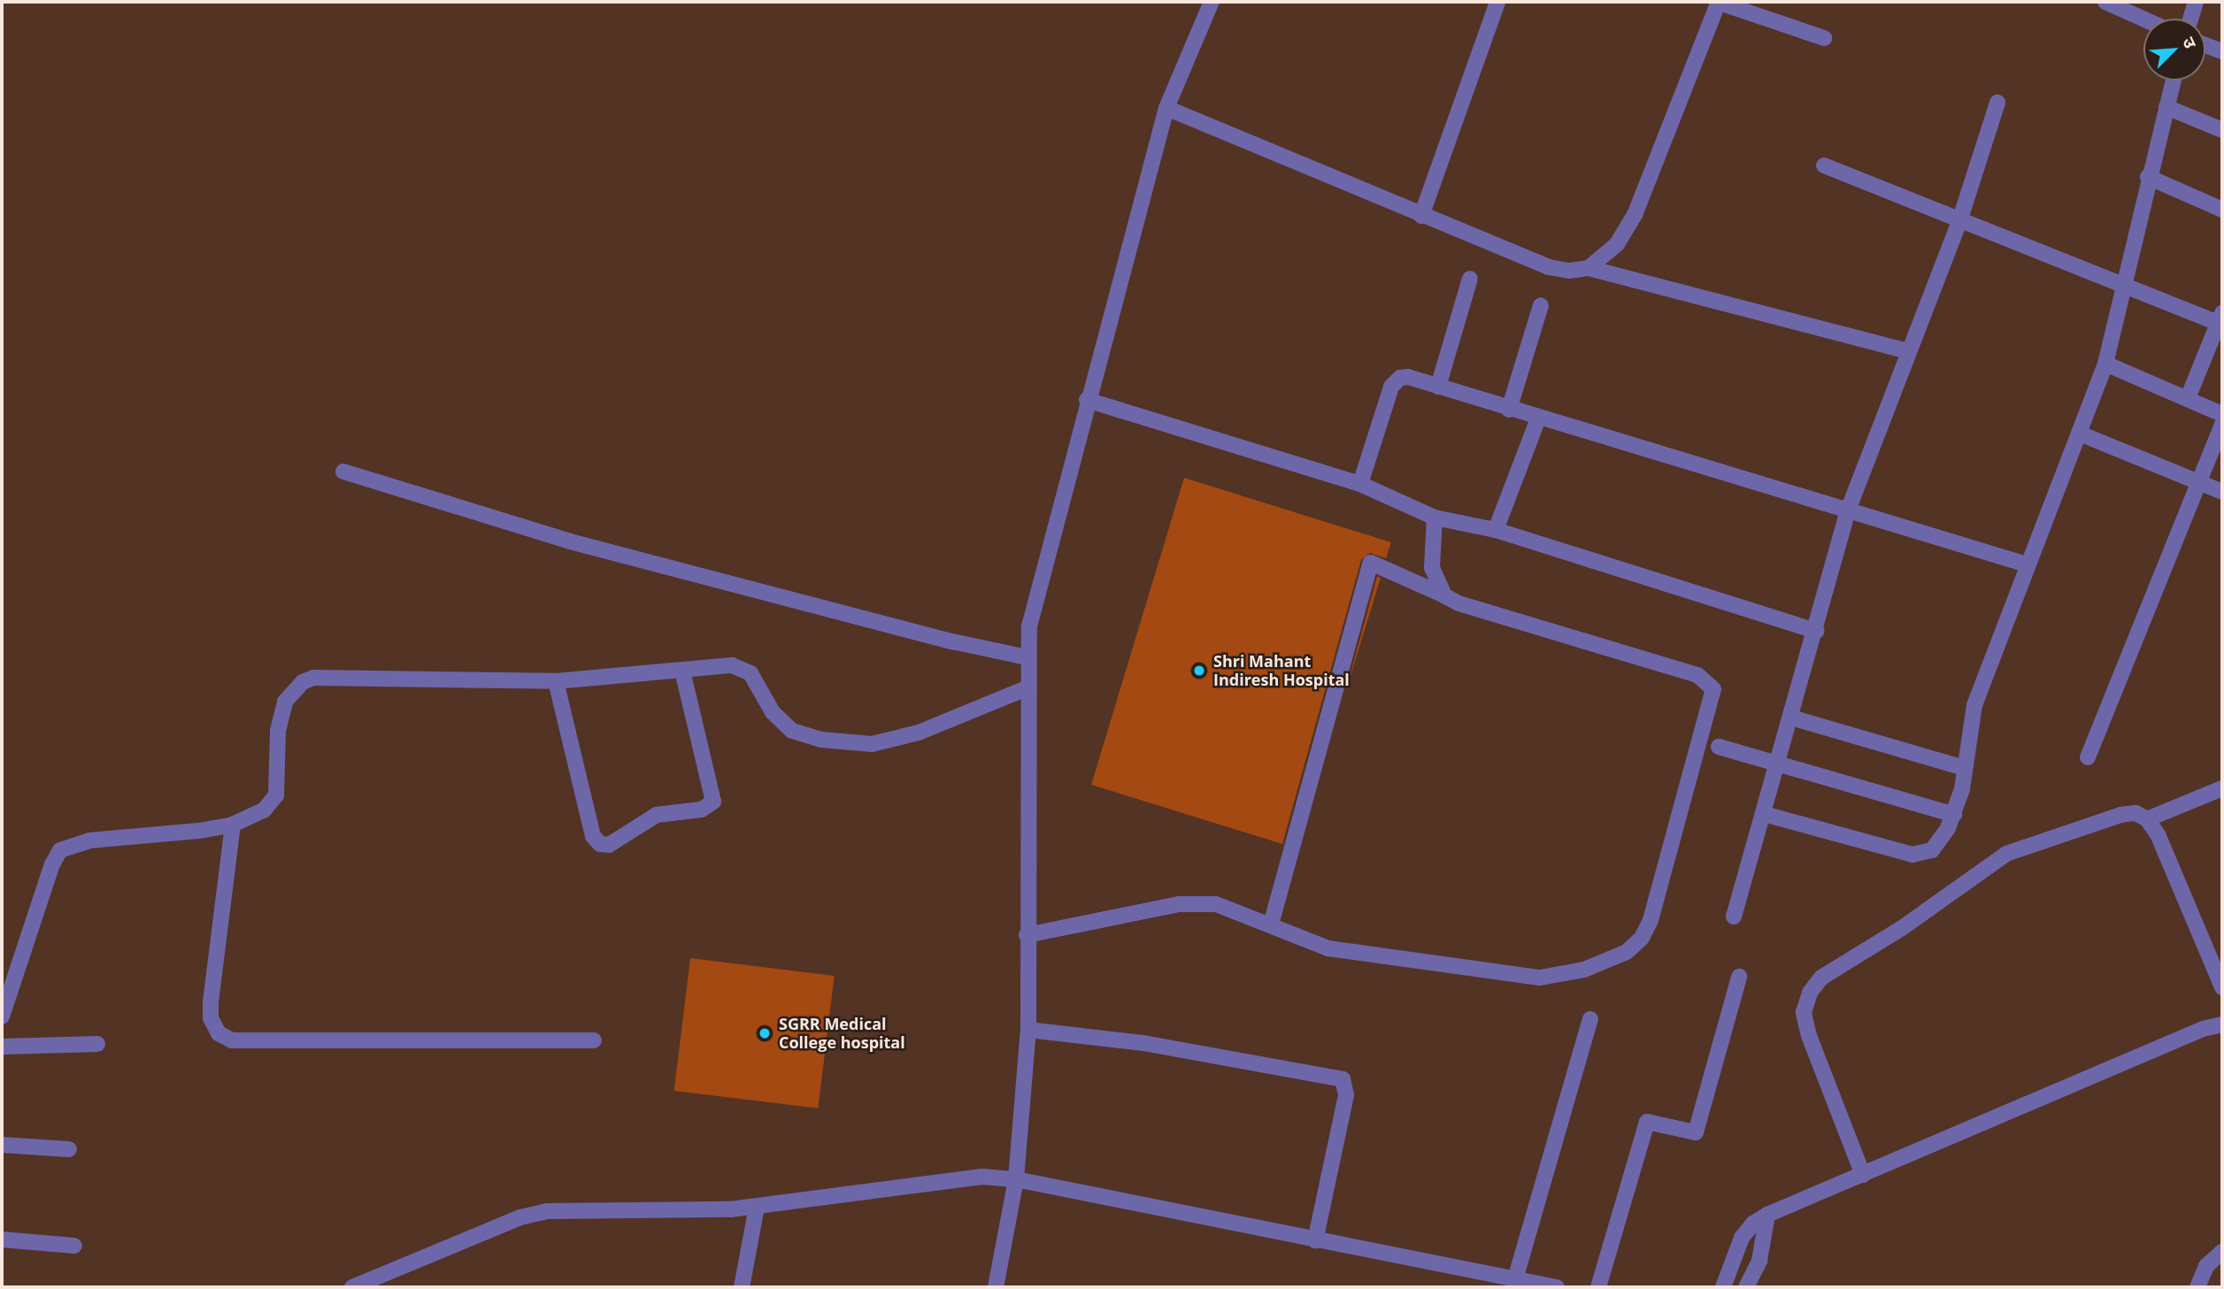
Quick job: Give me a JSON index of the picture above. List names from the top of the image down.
{
  "places": ["Shri Mahant Indiresh Hospital", "SGRR Medical College hospital"],
  "north": "top right"
}
